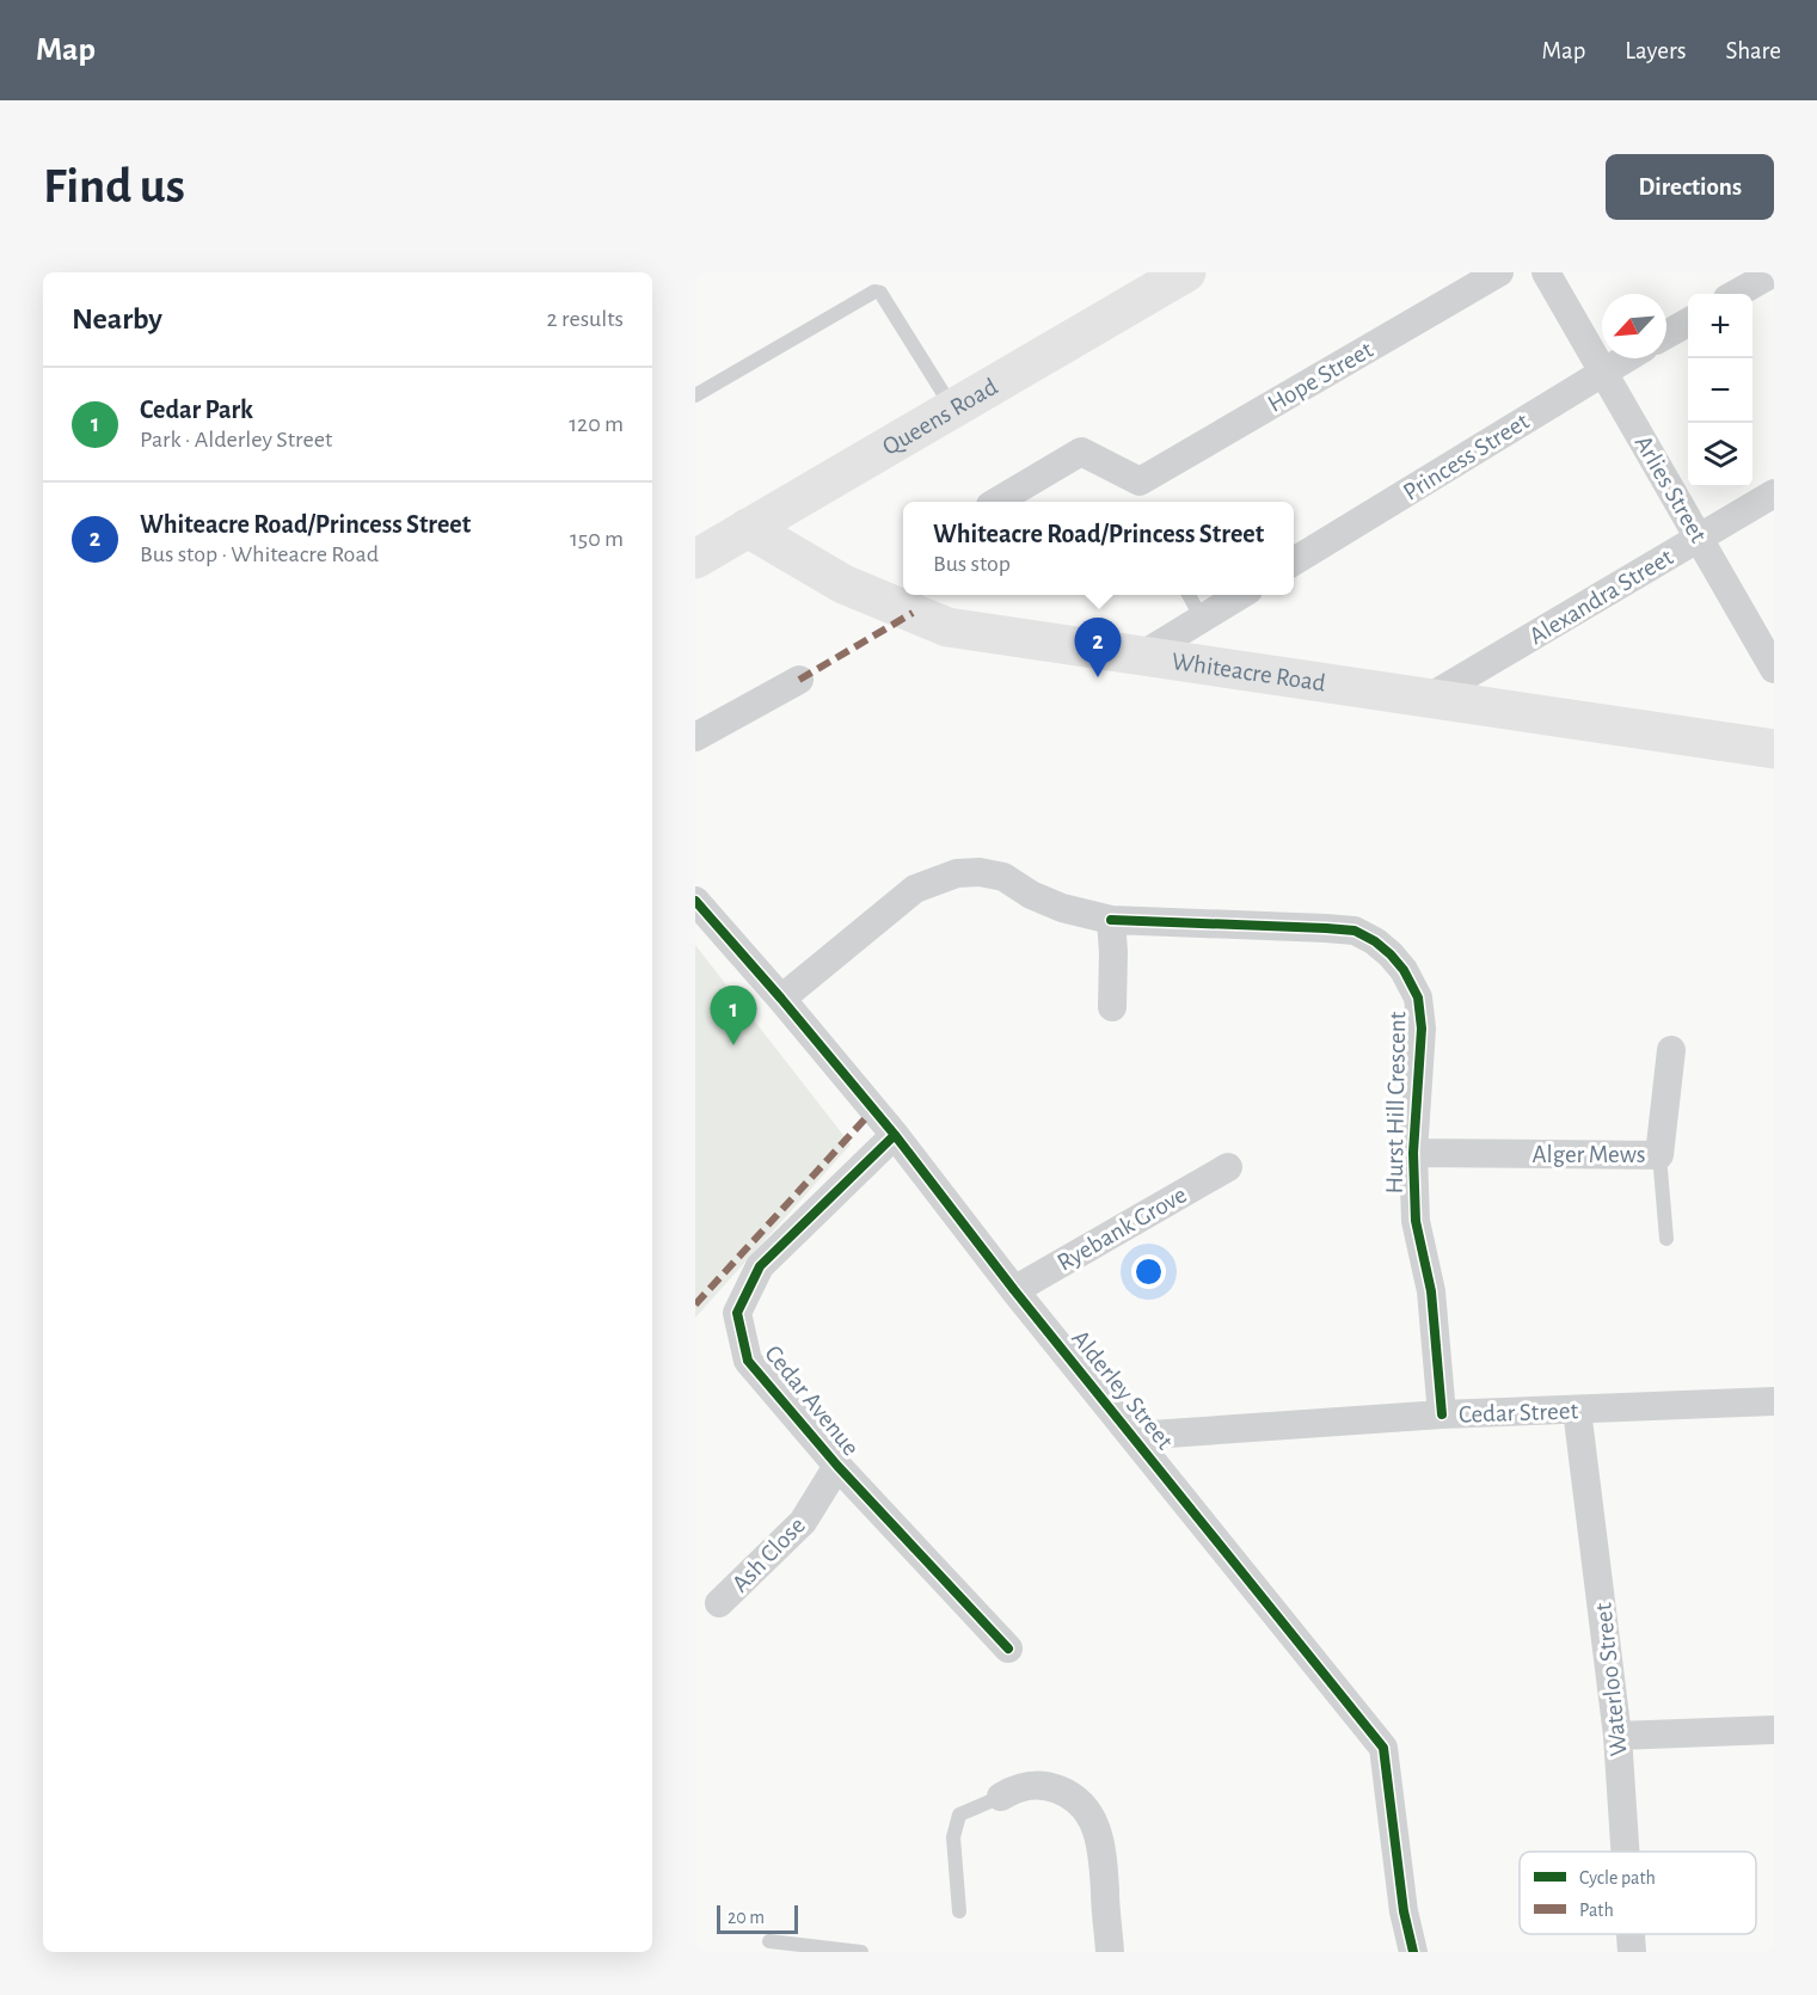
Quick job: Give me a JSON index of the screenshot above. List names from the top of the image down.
{
  "streets": {
    "main road": ["Queens Road", "Whiteacre Road"],
    "street": [
      "Hope Street",
      "Princess Street",
      "Arlies Street",
      "Alexandra Street",
      "Hurst Hill Crescent",
      "Alger Mews",
      "Ryebank Grove",
      "Alderley Street",
      "Cedar Avenue",
      "Cedar Street",
      "Ash Close",
      "Waterloo Street"
    ]
  },
  "crossings": [
    ["Queens Road", "Whiteacre Road"],
    ["Princess Street", "Arlies Street"],
    ["Arlies Street", "Alexandra Street"],
    ["Alexandra Street", "Whiteacre Road"],
    ["Hurst Hill Crescent", "Alger Mews"],
    ["Hurst Hill Crescent", "Alderley Street"],
    ["Hurst Hill Crescent", "Cedar Street"],
    ["Ryebank Grove", "Alderley Street"],
    ["Alderley Street", "Cedar Avenue"],
    ["Alderley Street", "Cedar Street"],
    ["Cedar Avenue", "Ash Close"],
    ["Cedar Street", "Waterloo Street"]
  ],
  "legend": ["Cycle path", "Path"],
  "scale_bar": "20 m",
  "north": "bottom left",
  "page": {
    "header": "Map",
    "nav": ["Map", "Layers", "Share"],
    "buttons": "Directions",
    "title": "Find us",
    "heading": ["Nearby", "2 results"],
    "map_buttons": ["+", "−"],
    "list": [
      {
        "mark": "1",
        "name": "Cedar Park",
        "note": "Park · Alderley Street",
        "value": "120 m"
      },
      {
        "mark": "2",
        "name": "Whiteacre Road/Princess Street",
        "note": "Bus stop · Whiteacre Road",
        "value": "150 m"
      }
    ],
    "popup": ["Whiteacre Road/Princess Street", "Bus stop"],
    "pins": ["2", "1"],
    "scale": "20 m"
  }
}
